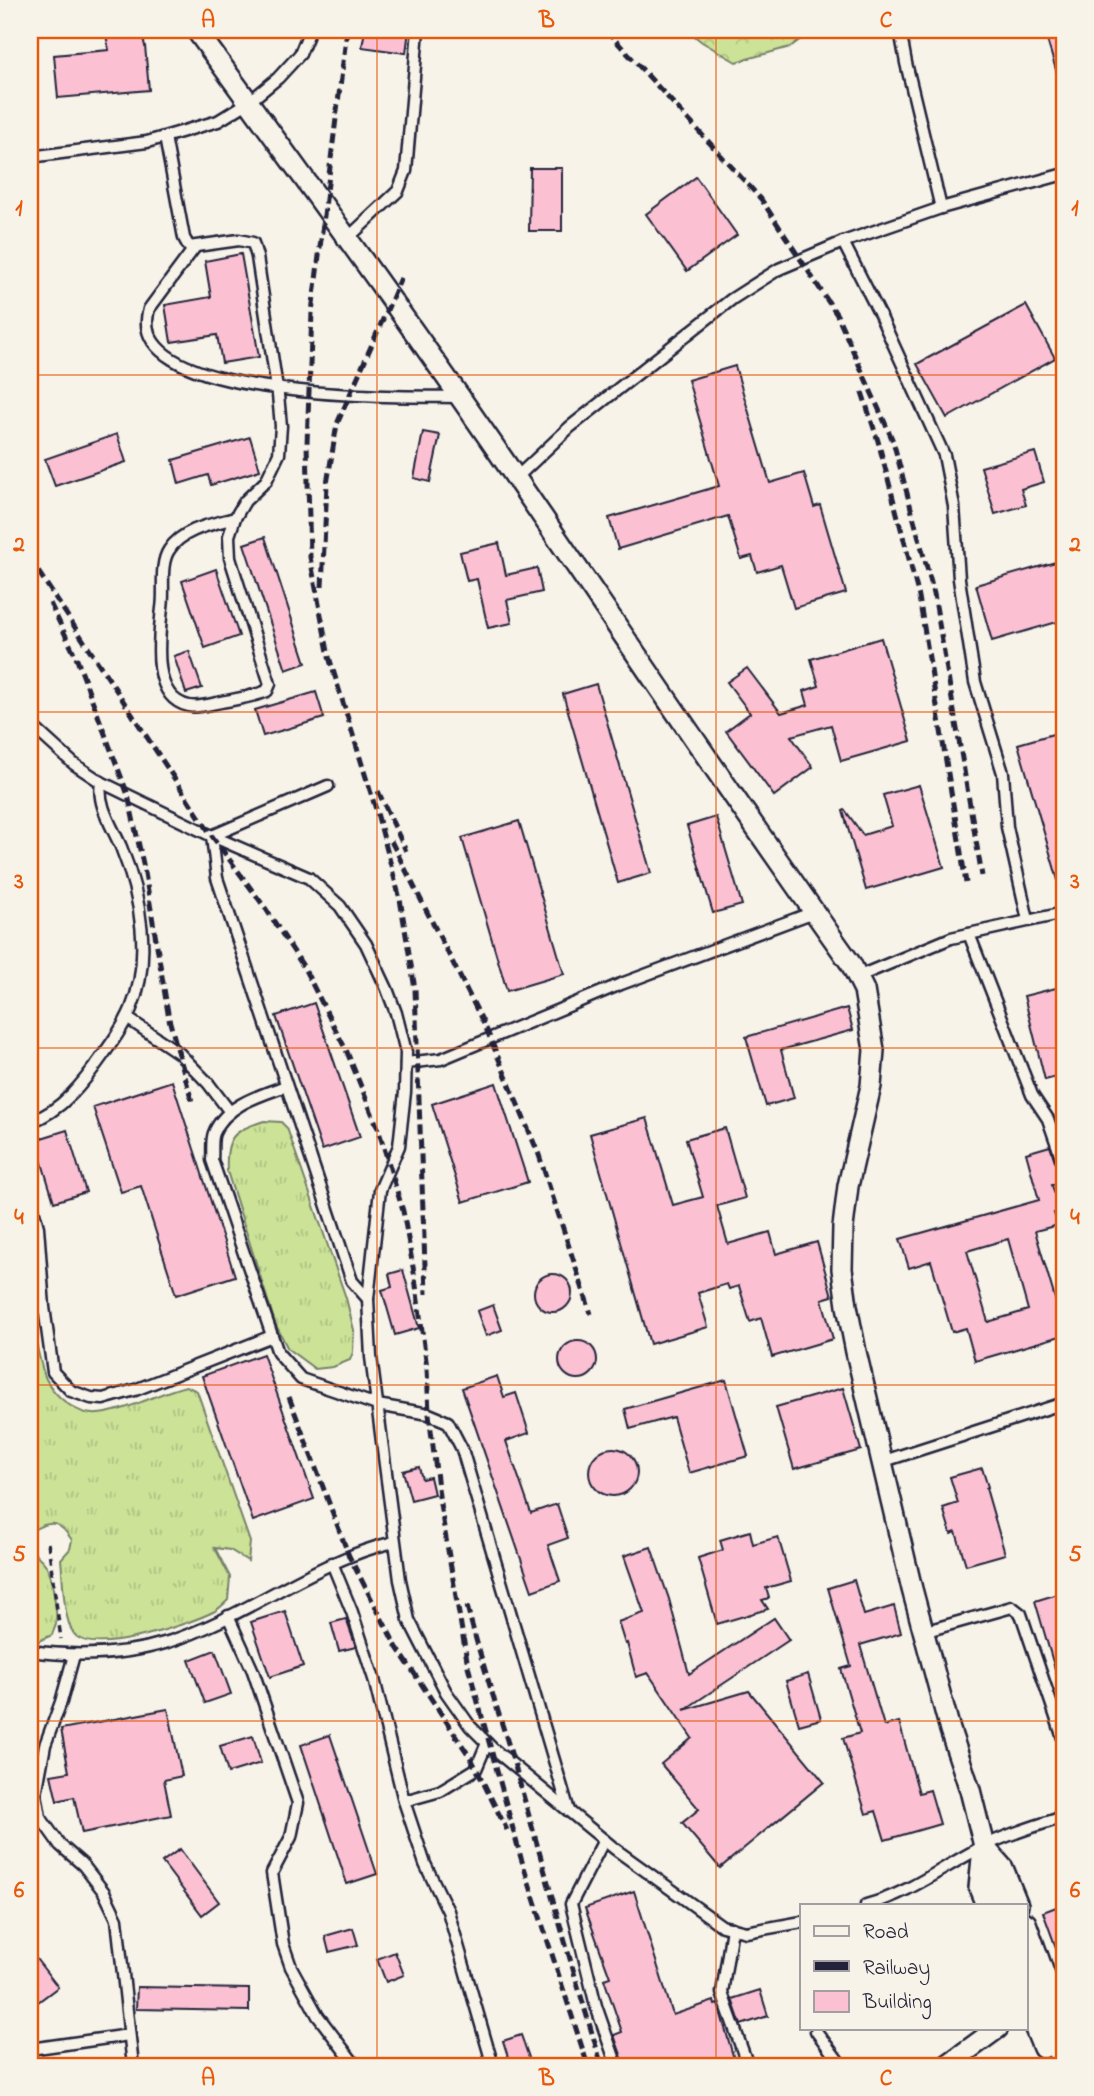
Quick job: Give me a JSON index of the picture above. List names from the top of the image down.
{
  "legend": ["Road", "Railway", "Building"],
  "grid": {
    "columns": ["A", "B", "C"],
    "rows": [
      "1",
      "2",
      "3",
      "4",
      "5",
      "6"
    ]
  }
}
